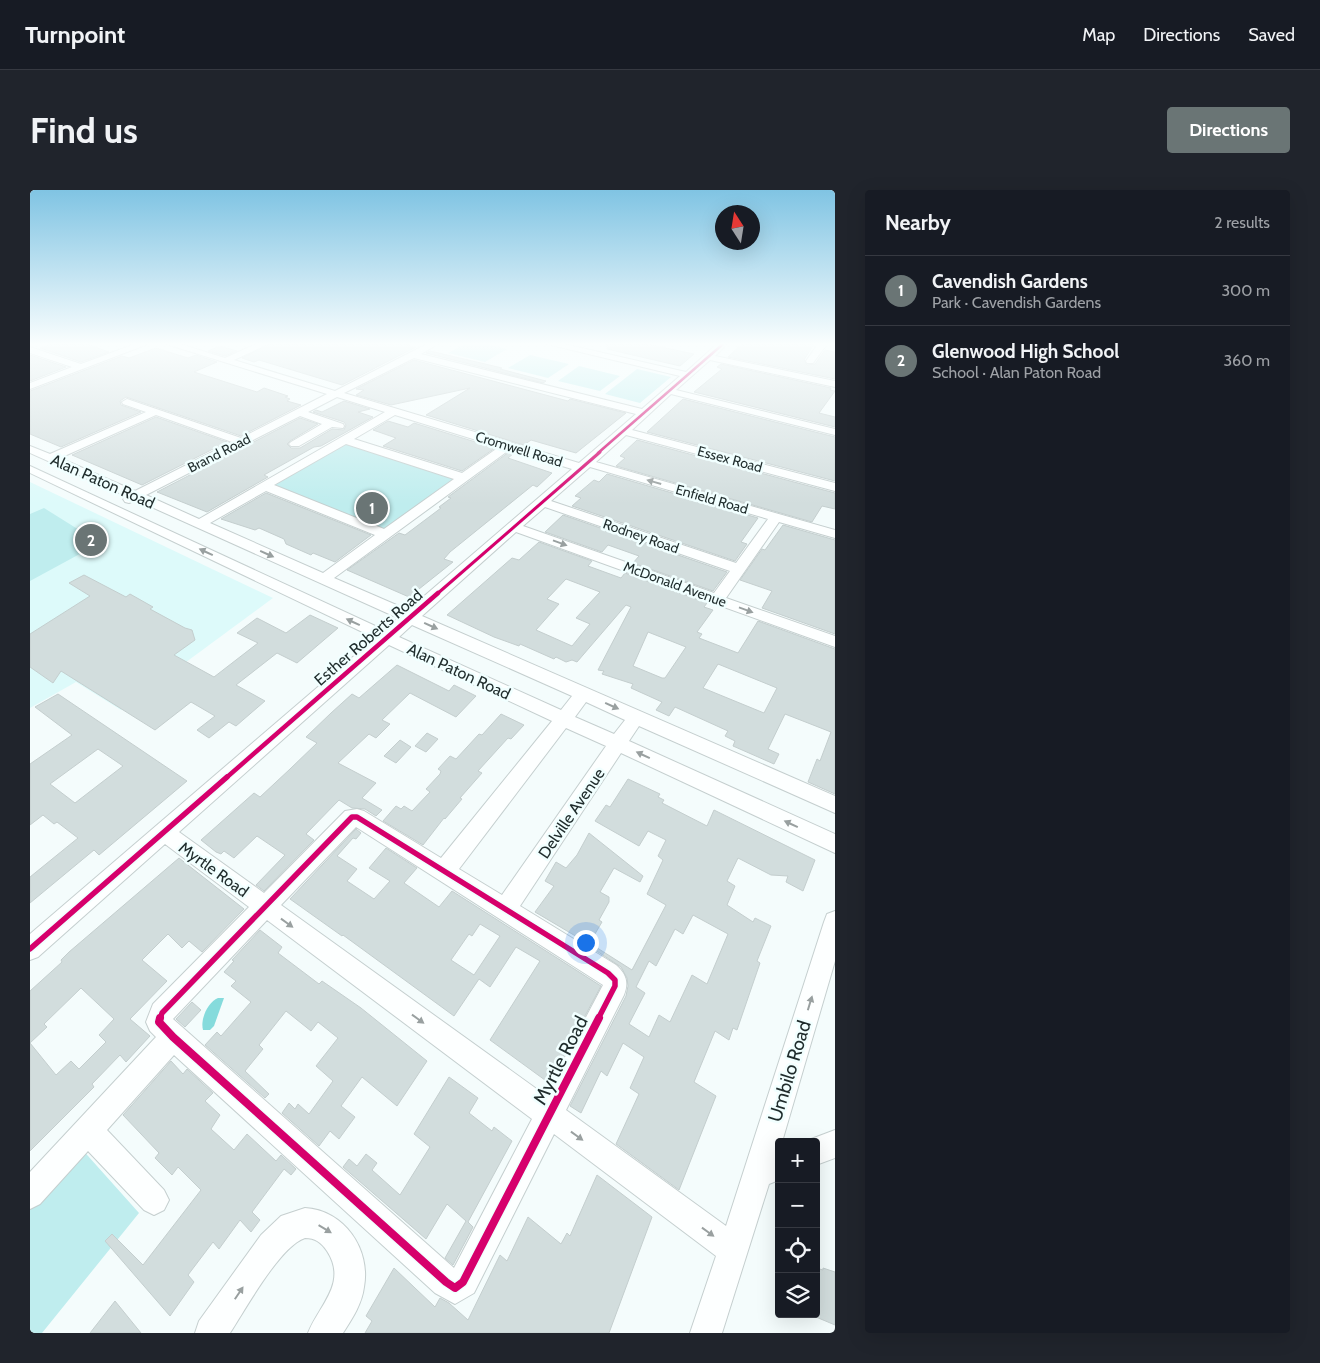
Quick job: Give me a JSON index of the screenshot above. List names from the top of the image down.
{
  "streets": {
    "street": [
      "Cromwell Road",
      "Brand Road",
      "Essex Road",
      "Alan Paton Road",
      "Enfield Road",
      "Rodney Road",
      "McDonald Avenue",
      "Esther Roberts Road",
      "Delville Avenue",
      "Myrtle Road",
      "Umbilo Road"
    ]
  },
  "crossings": [
    ["Cromwell Road", "Enfield Road"],
    ["Cromwell Road", "Esther Roberts Road"],
    ["Brand Road", "Alan Paton Road"],
    ["Essex Road", "Esther Roberts Road"],
    ["Alan Paton Road", "Esther Roberts Road"],
    ["Alan Paton Road", "Delville Avenue"],
    ["Enfield Road", "Esther Roberts Road"],
    ["Rodney Road", "Esther Roberts Road"],
    ["McDonald Avenue", "Esther Roberts Road"],
    ["Esther Roberts Road", "Myrtle Road"],
    ["Delville Avenue", "Myrtle Road"],
    ["Myrtle Road", "Umbilo Road"]
  ],
  "one_way": ["McDonald Avenue", "Umbilo Road"],
  "north": "top",
  "page": {
    "header": "Turnpoint",
    "nav": ["Map", "Directions", "Saved"],
    "buttons": "Directions",
    "title": "Find us",
    "heading": ["Nearby", "2 results"],
    "list": [
      {
        "mark": "1",
        "name": "Cavendish Gardens",
        "note": "Park · Cavendish Gardens",
        "value": "300 m"
      },
      {
        "mark": "2",
        "name": "Glenwood High School",
        "note": "School · Alan Paton Road",
        "value": "360 m"
      }
    ],
    "pins": ["1", "2"],
    "map_buttons": ["+", "−"]
  }
}
